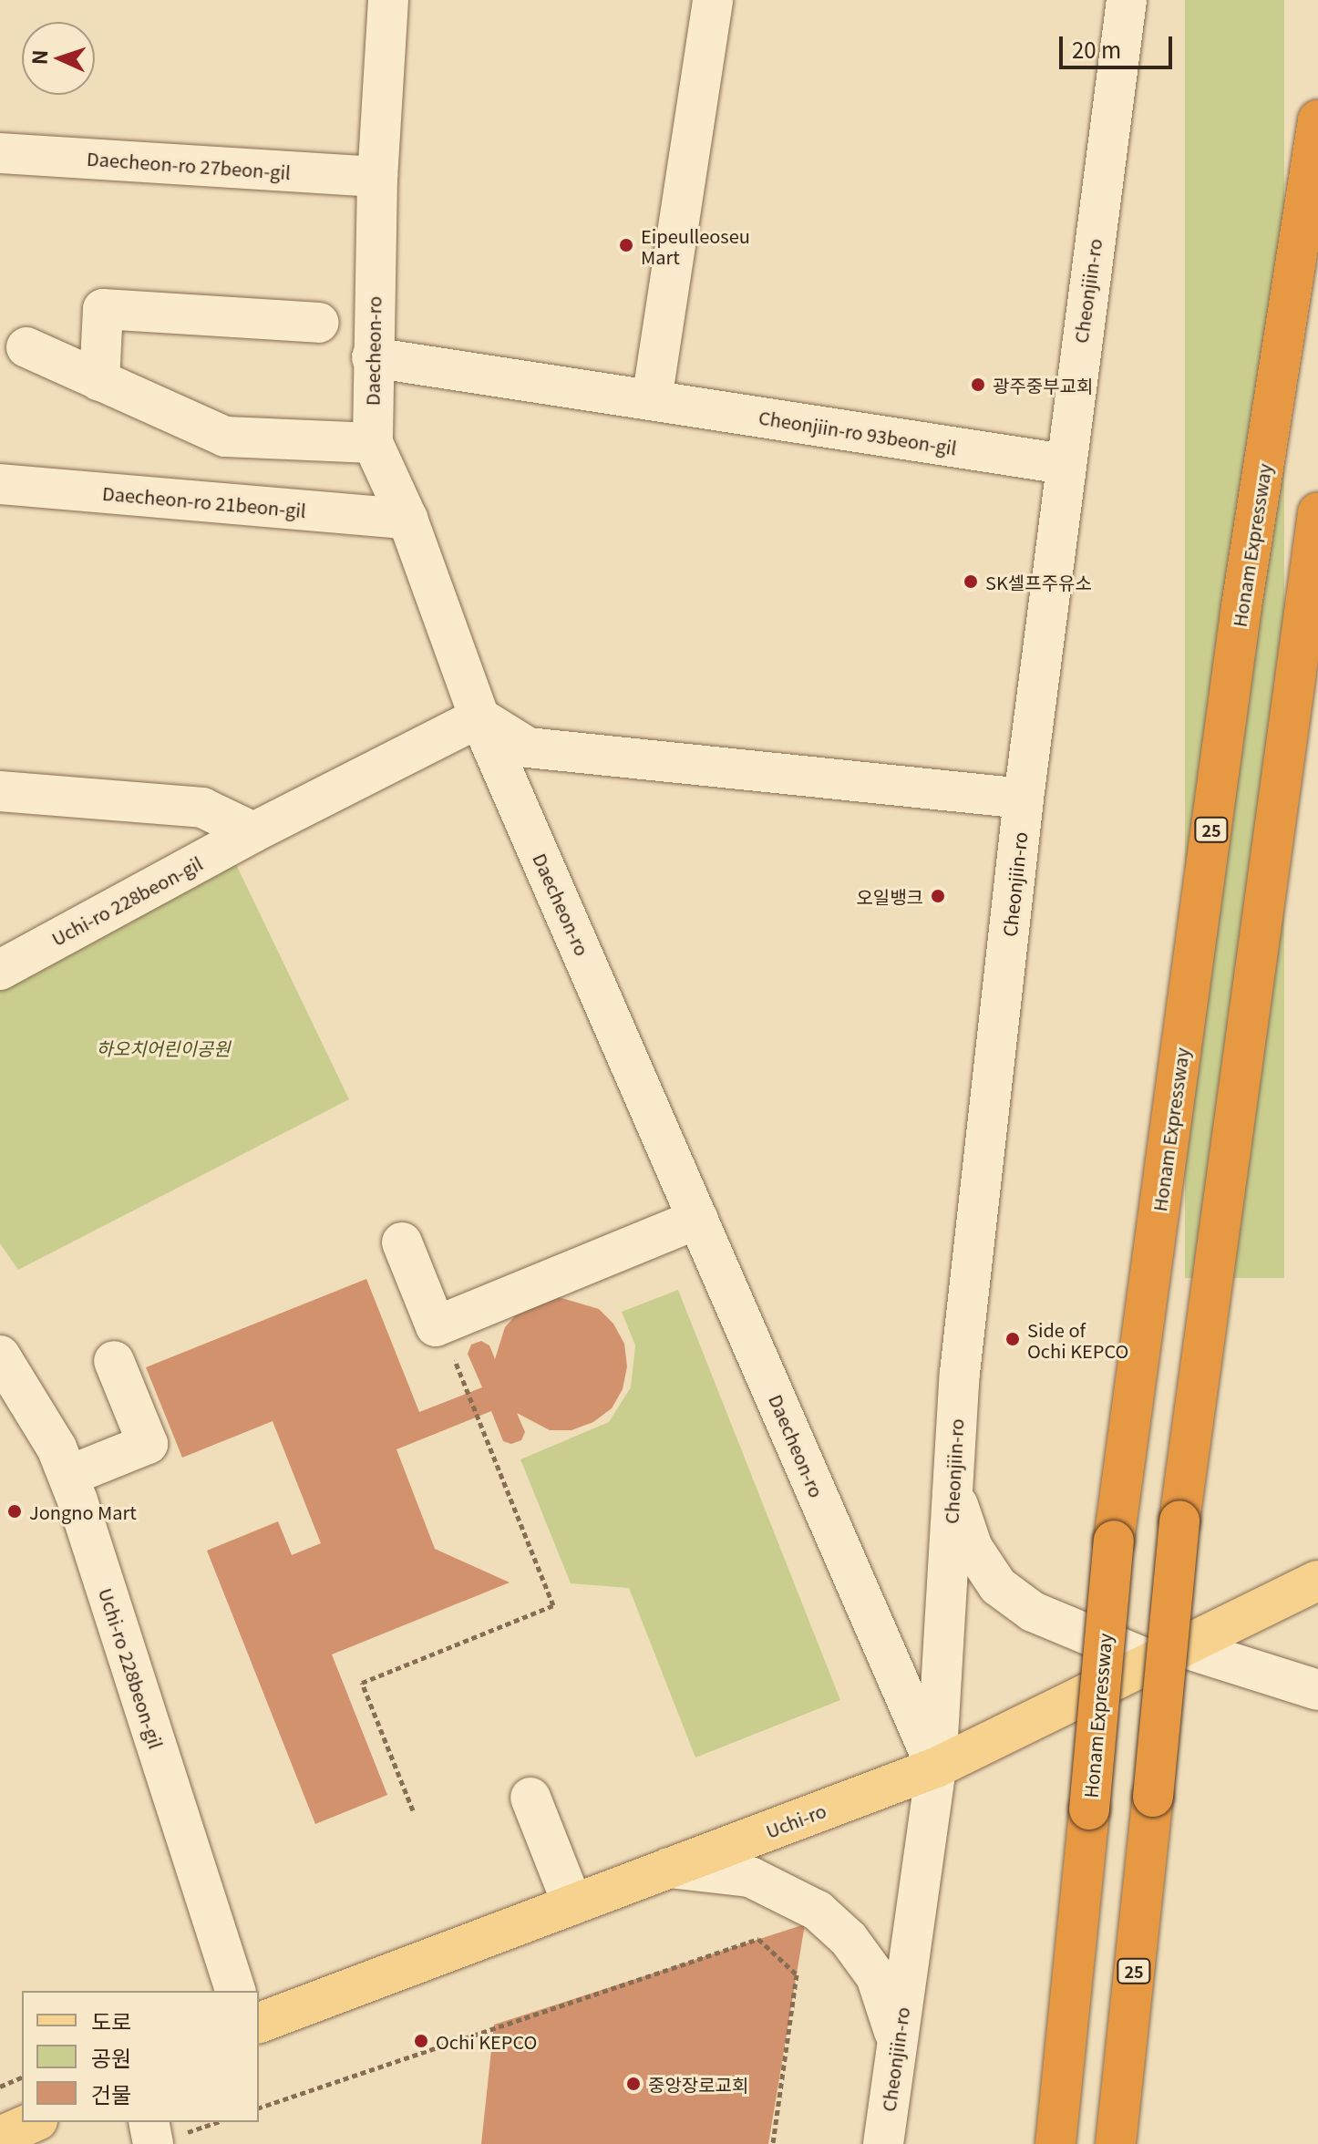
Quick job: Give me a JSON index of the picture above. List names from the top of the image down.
{
  "streets": {
    "highway": ["Honam Expressway", "25"],
    "main road": ["Uchi-ro"],
    "street": [
      "Daecheon-ro 27beon-gil",
      "Cheonjiin-ro",
      "Daecheon-ro",
      "Cheonjiin-ro 93beon-gil",
      "Daecheon-ro 21beon-gil",
      "Uchi-ro 228beon-gil"
    ]
  },
  "crossings": [
    ["Daecheon-ro 27beon-gil", "Daecheon-ro"],
    ["Cheonjiin-ro", "Daecheon-ro"],
    ["Cheonjiin-ro", "Cheonjiin-ro 93beon-gil"],
    ["Cheonjiin-ro", "Uchi-ro"],
    ["Daecheon-ro", "Cheonjiin-ro 93beon-gil"],
    ["Daecheon-ro", "Daecheon-ro 21beon-gil"],
    ["Daecheon-ro", "Uchi-ro 228beon-gil"],
    ["Daecheon-ro", "Uchi-ro"]
  ],
  "parks": ["하오치어린이공원"],
  "places": [
    "Eipeulleoseu Mart",
    "광주중부교회",
    "SK셀프주유소",
    "오일뱅크",
    "Side of Ochi KEPCO",
    "Jongno Mart",
    "Ochi KEPCO",
    "중앙장로교회"
  ],
  "legend": ["도로", "공원", "건물"],
  "scale_bar": "20 m",
  "north": "left"
}
